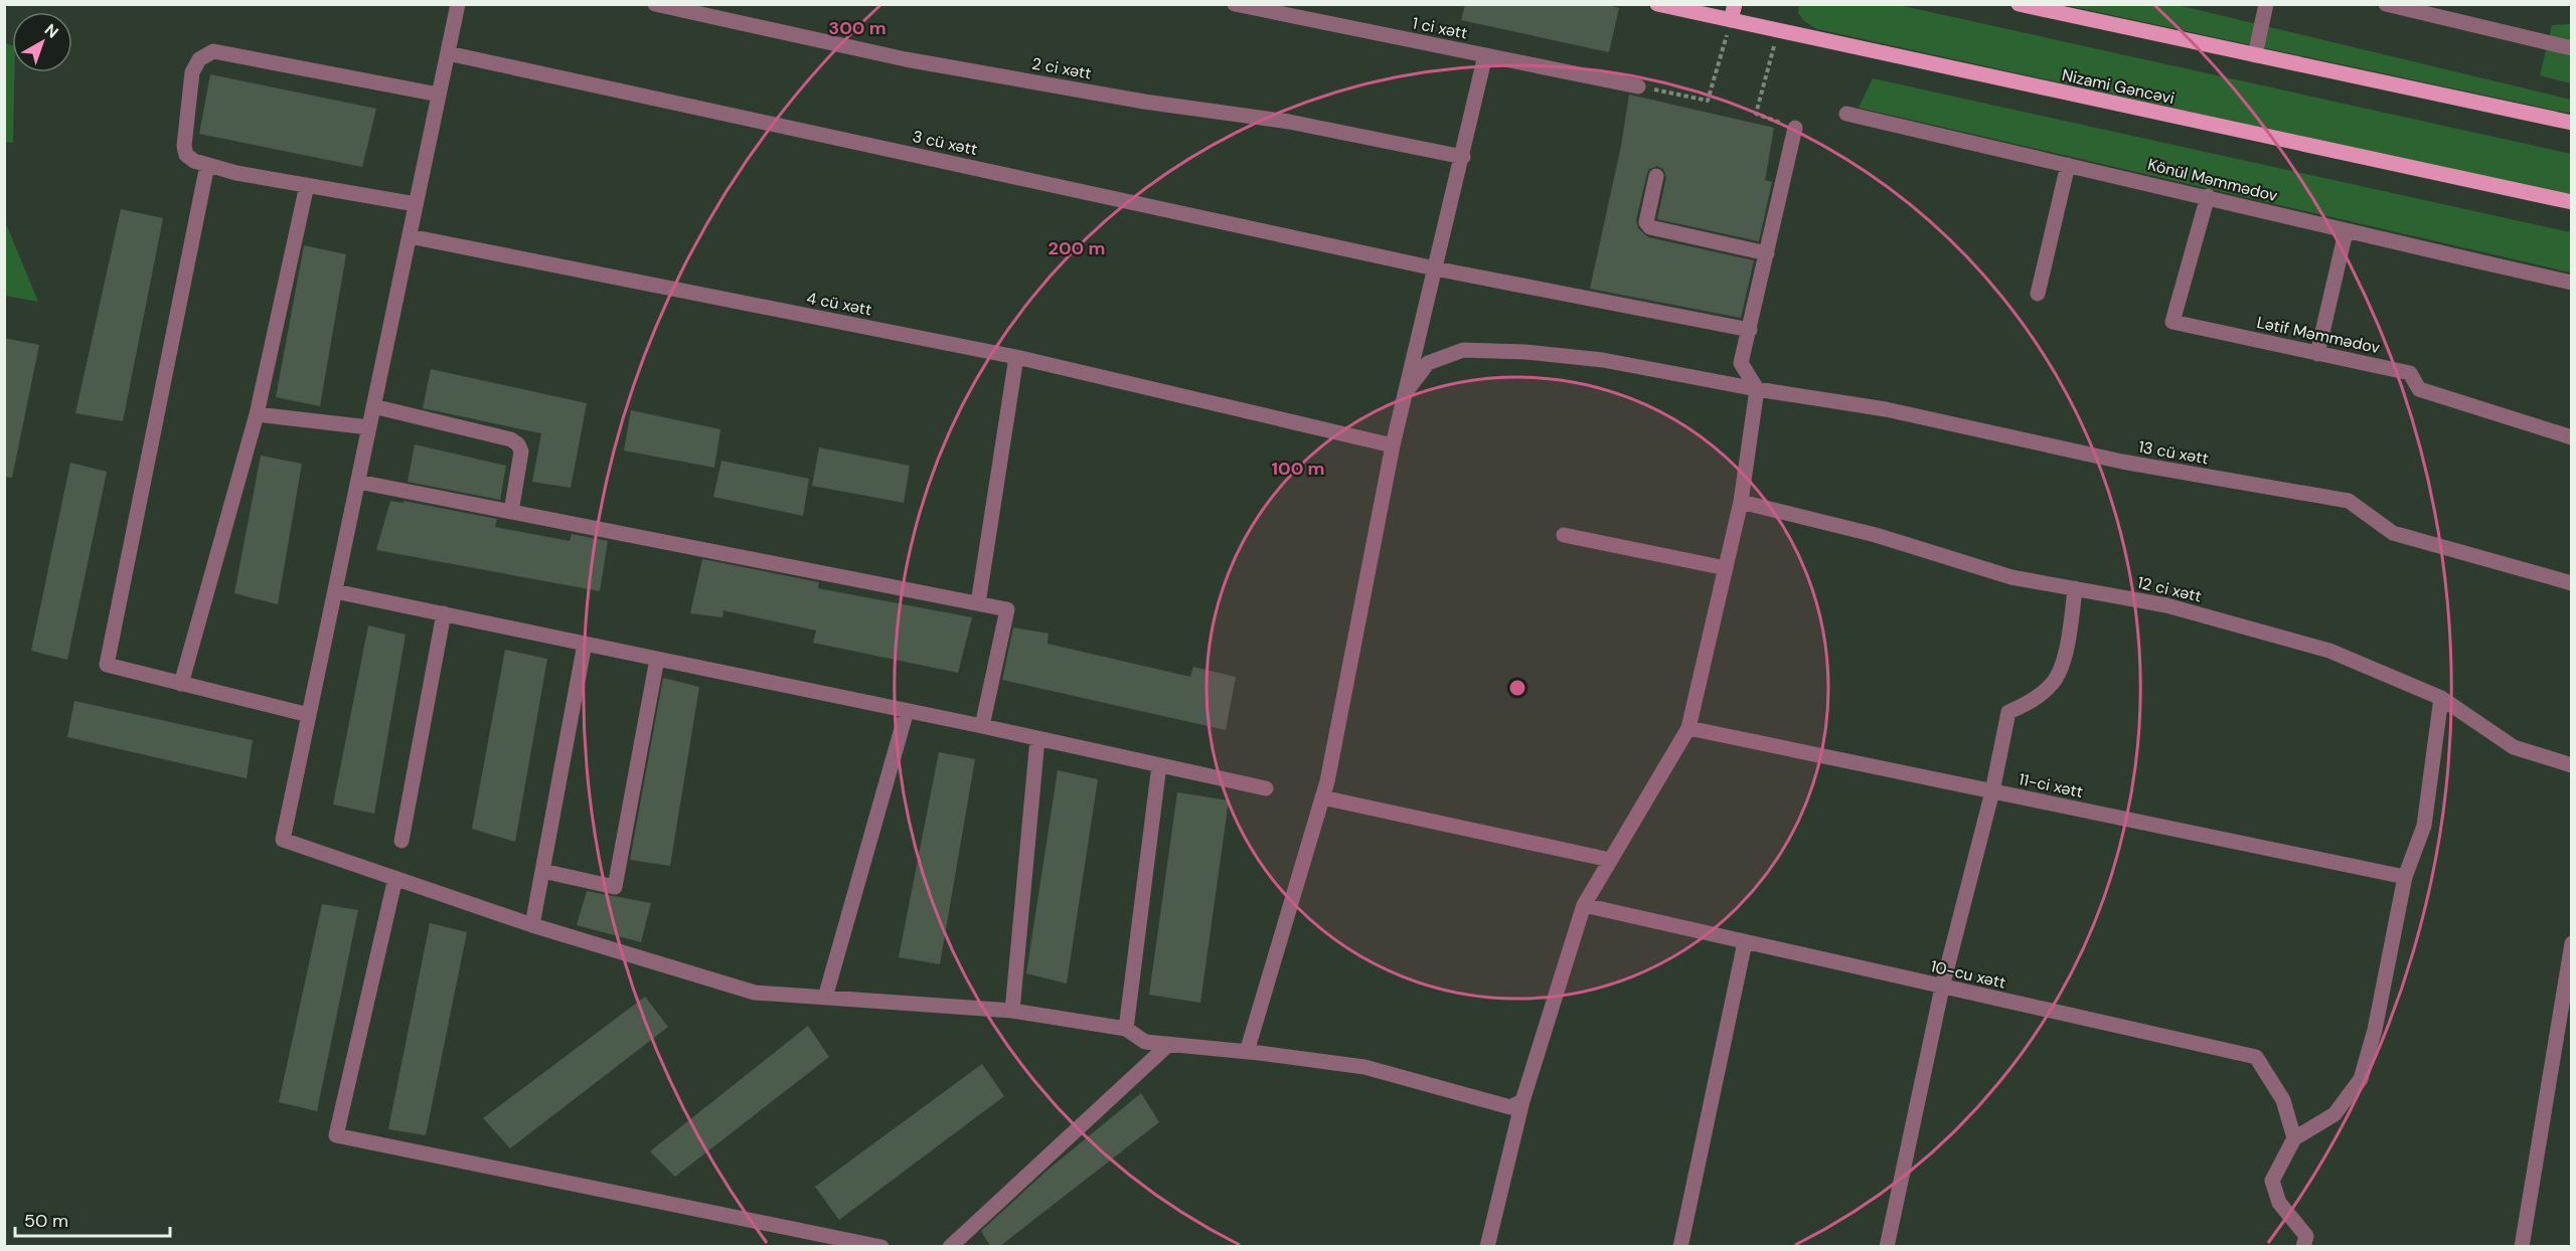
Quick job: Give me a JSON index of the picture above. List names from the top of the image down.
{
  "streets": {
    "main road": ["Nizami Gəncəvi"],
    "street": [
      "1 ci xətt",
      "2 ci xətt",
      "3 cü xətt",
      "Könül Məmmədov",
      "4 cü xətt",
      "Lətif Məmmədov",
      "13 cü xətt",
      "12 ci xətt",
      "11-ci xətt",
      "10-cu xətt"
    ]
  },
  "crossings": [
    ["Könül Məmmədov", "Lətif Məmmədov"]
  ],
  "scale_bar": "50 m",
  "north": "top right",
  "rings": ["300 m", "200 m", "100 m"]
}
